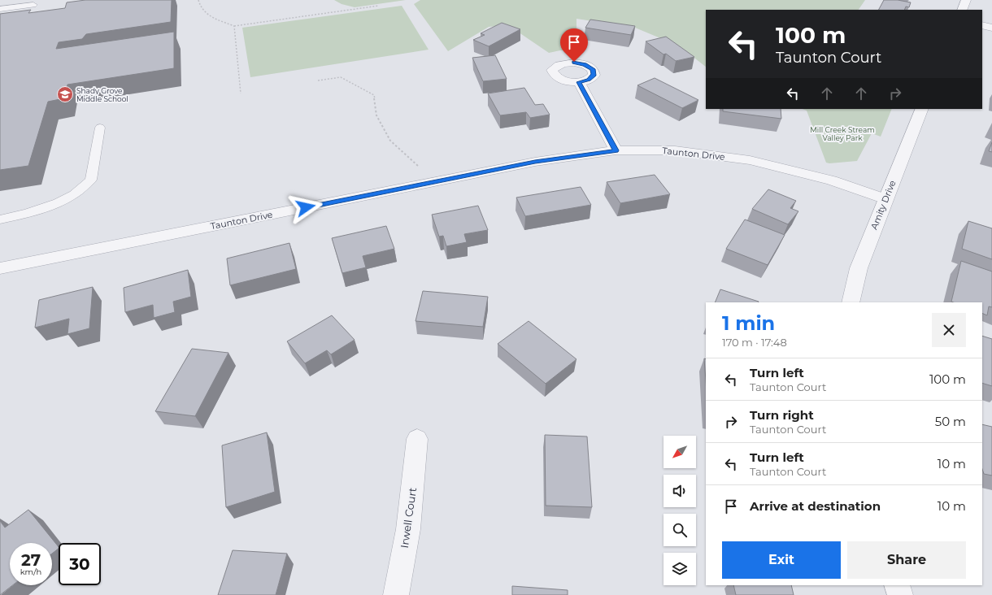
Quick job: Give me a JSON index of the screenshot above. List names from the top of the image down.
{
  "streets": {
    "street": ["Taunton Drive", "Amity Drive", "Irwell Court"]
  },
  "crossings": [
    ["Taunton Drive", "Amity Drive"]
  ],
  "parks": ["Mill Creek Stream Valley Park"],
  "places": {
    "school or university": ["Shady Grove Middle School"]
  },
  "north": "bottom left",
  "page": {
    "turn": ["100 m", "Taunton Court"],
    "heading": ["1 min", "170 m · 17:48"],
    "list": [
      {
        "name": "Turn left",
        "note": "Taunton Court",
        "value": "100 m"
      },
      {
        "name": "Turn right",
        "note": "Taunton Court",
        "value": "50 m"
      },
      {
        "name": "Turn left",
        "note": "Taunton Court",
        "value": "10 m"
      },
      {
        "name": "Arrive at destination",
        "value": "10 m"
      }
    ],
    "buttons": ["Exit", "Share"],
    "speed": "27 km/h",
    "limit": "30"
  }
}
